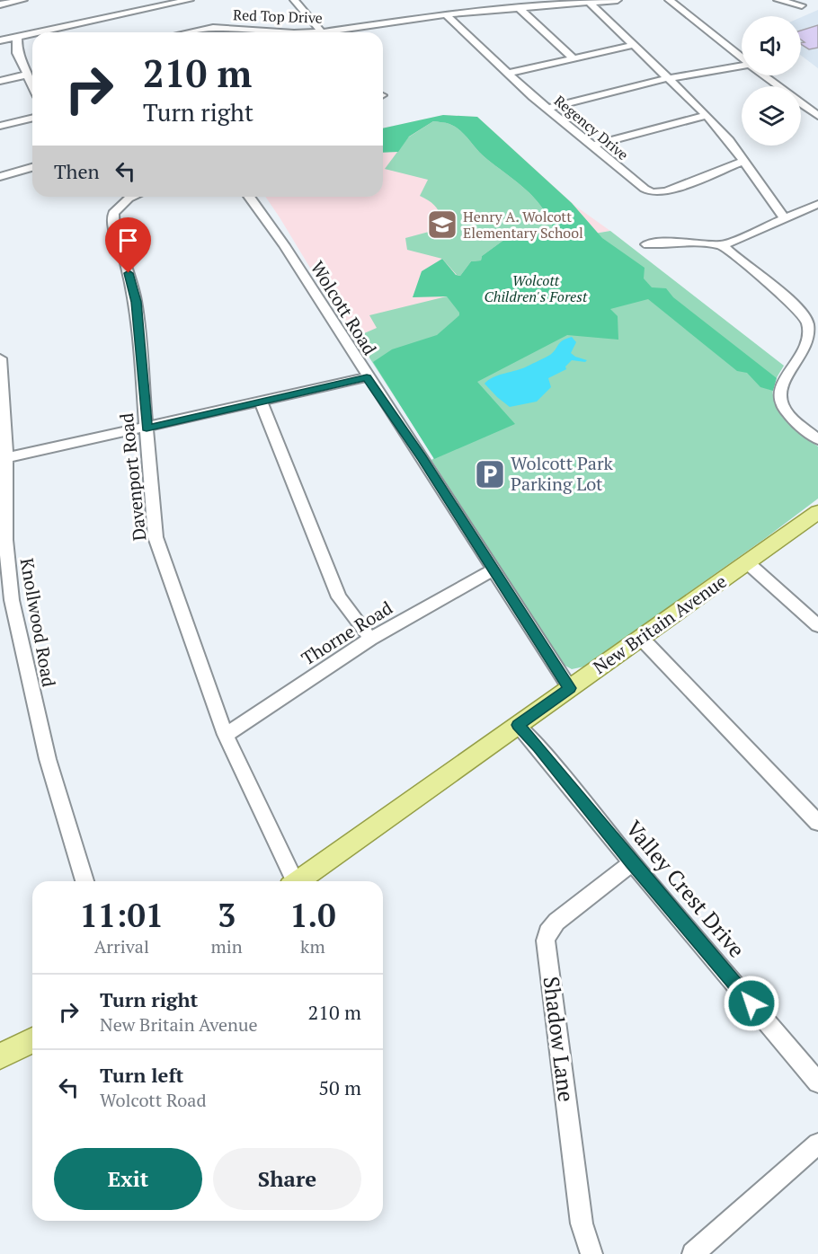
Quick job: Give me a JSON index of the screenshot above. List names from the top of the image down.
{
  "streets": {
    "main road": ["New Britain Avenue"],
    "street": [
      "Red Top Drive",
      "Regency Drive",
      "Wolcott Road",
      "Davenport Road",
      "Knollwood Road",
      "Thorne Road",
      "Valley Crest Drive",
      "Shadow Lane"
    ]
  },
  "crossings": [
    ["Red Top Drive", "Regency Drive"],
    ["Wolcott Road", "New Britain Avenue"],
    ["Wolcott Road", "Thorne Road"],
    ["Davenport Road", "Thorne Road"],
    ["New Britain Avenue", "Valley Crest Drive"],
    ["Valley Crest Drive", "Shadow Lane"]
  ],
  "parks": ["Wolcott Children's Forest"],
  "places": {
    "school or university": ["Henry A. Wolcott Elementary School"],
    "parking": ["Wolcott Park Parking Lot"]
  },
  "page": {
    "turn": ["210 m", "Turn right"],
    "then": "Then",
    "eta": [
      "11:01",
      "Arrival",
      "3",
      "min",
      "1.0",
      "km"
    ],
    "list": [
      {
        "name": "Turn right",
        "note": "New Britain Avenue",
        "value": "210 m"
      },
      {
        "name": "Turn left",
        "note": "Wolcott Road",
        "value": "50 m"
      }
    ],
    "buttons": ["Exit", "Share"]
  }
}
